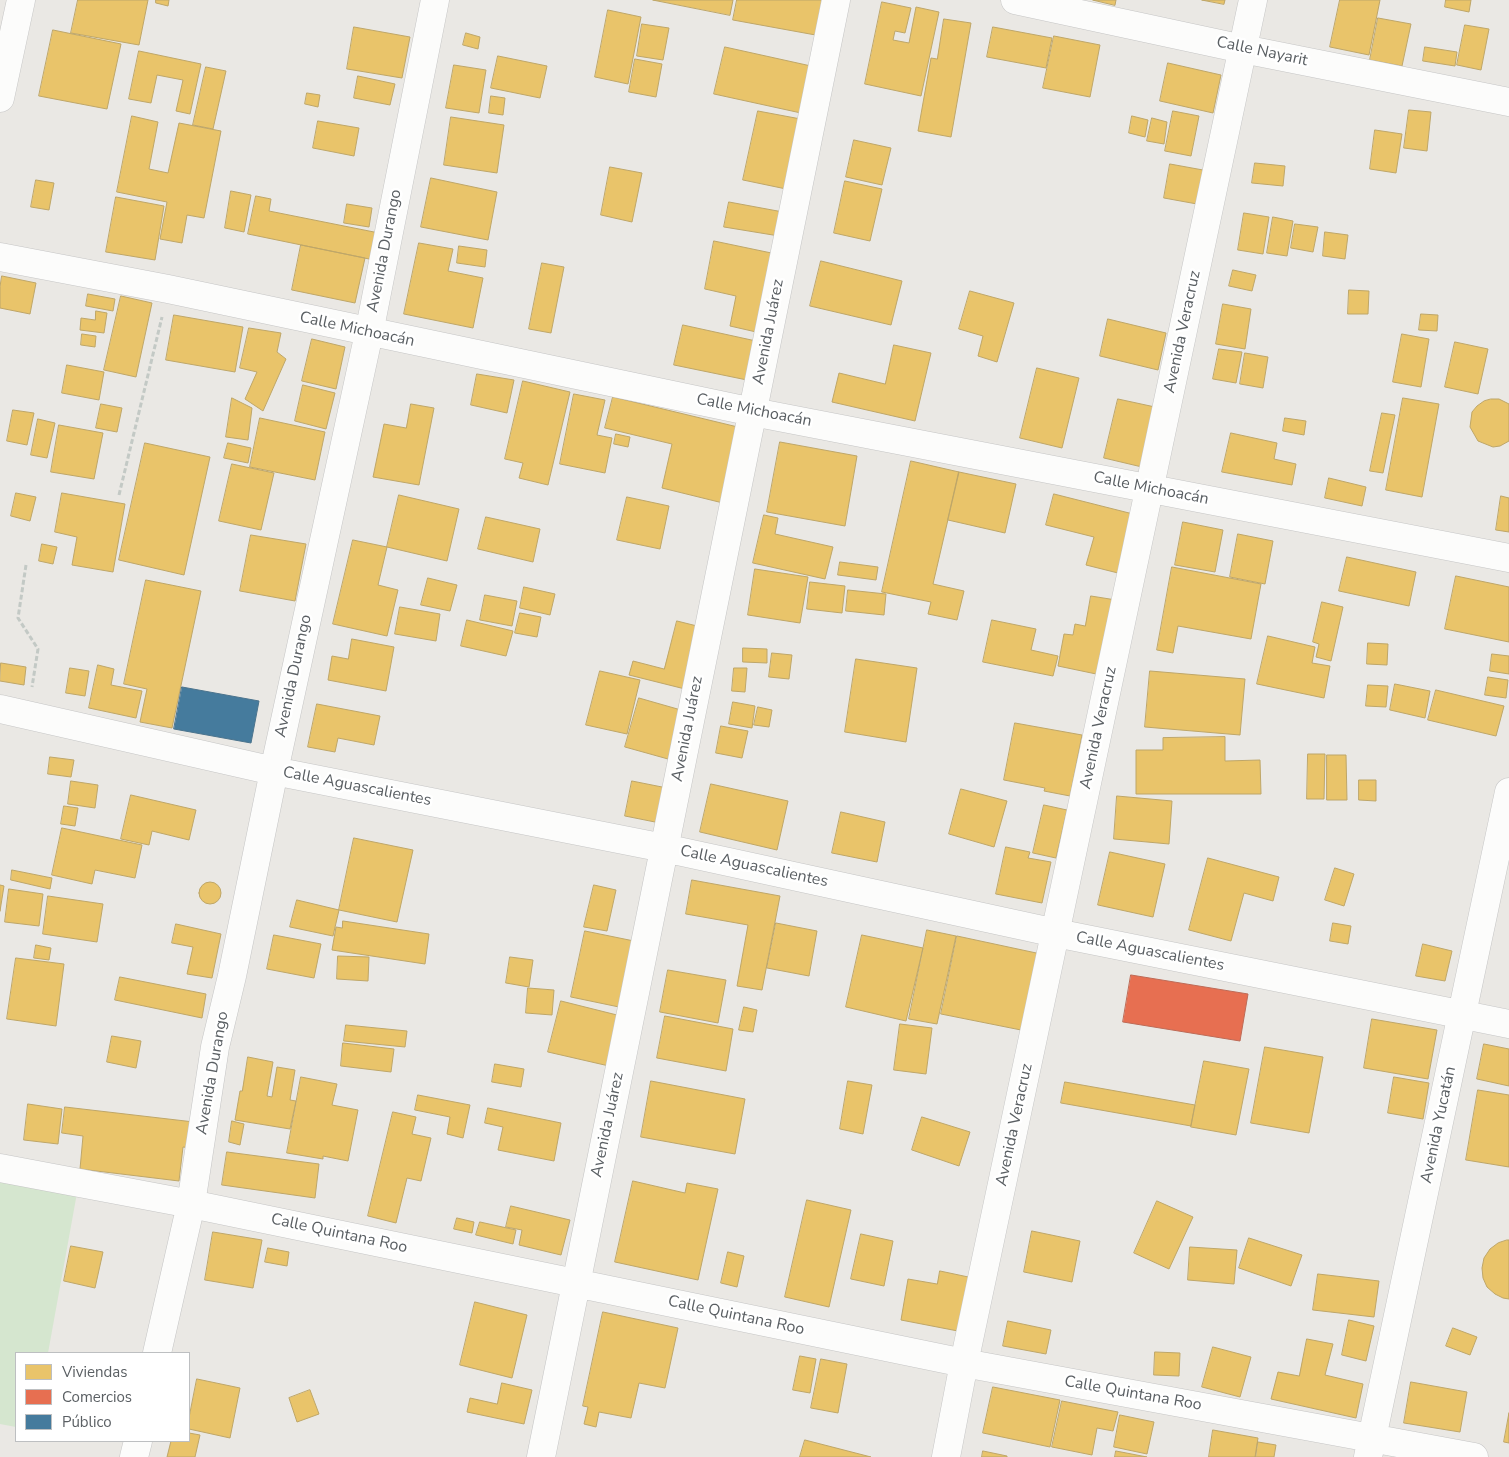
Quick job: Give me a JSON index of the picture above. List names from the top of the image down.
{
  "streets": {
    "street": [
      "Calle Nayarit",
      "Avenida Durango",
      "Calle Michoacán",
      "Avenida Juárez",
      "Avenida Veracruz",
      "Calle Aguascalientes",
      "Avenida Yucatán",
      "Calle Quintana Roo"
    ]
  },
  "crossings": [
    ["Calle Nayarit", "Avenida Veracruz"],
    ["Avenida Durango", "Calle Michoacán"],
    ["Avenida Durango", "Calle Aguascalientes"],
    ["Avenida Durango", "Calle Quintana Roo"],
    ["Calle Michoacán", "Avenida Juárez"],
    ["Calle Michoacán", "Avenida Veracruz"],
    ["Avenida Juárez", "Calle Aguascalientes"],
    ["Avenida Juárez", "Calle Quintana Roo"],
    ["Avenida Veracruz", "Calle Aguascalientes"],
    ["Avenida Veracruz", "Calle Quintana Roo"],
    ["Calle Aguascalientes", "Avenida Yucatán"],
    ["Avenida Yucatán", "Calle Quintana Roo"]
  ],
  "legend": ["Viviendas", "Comercios", "Público"]
}
